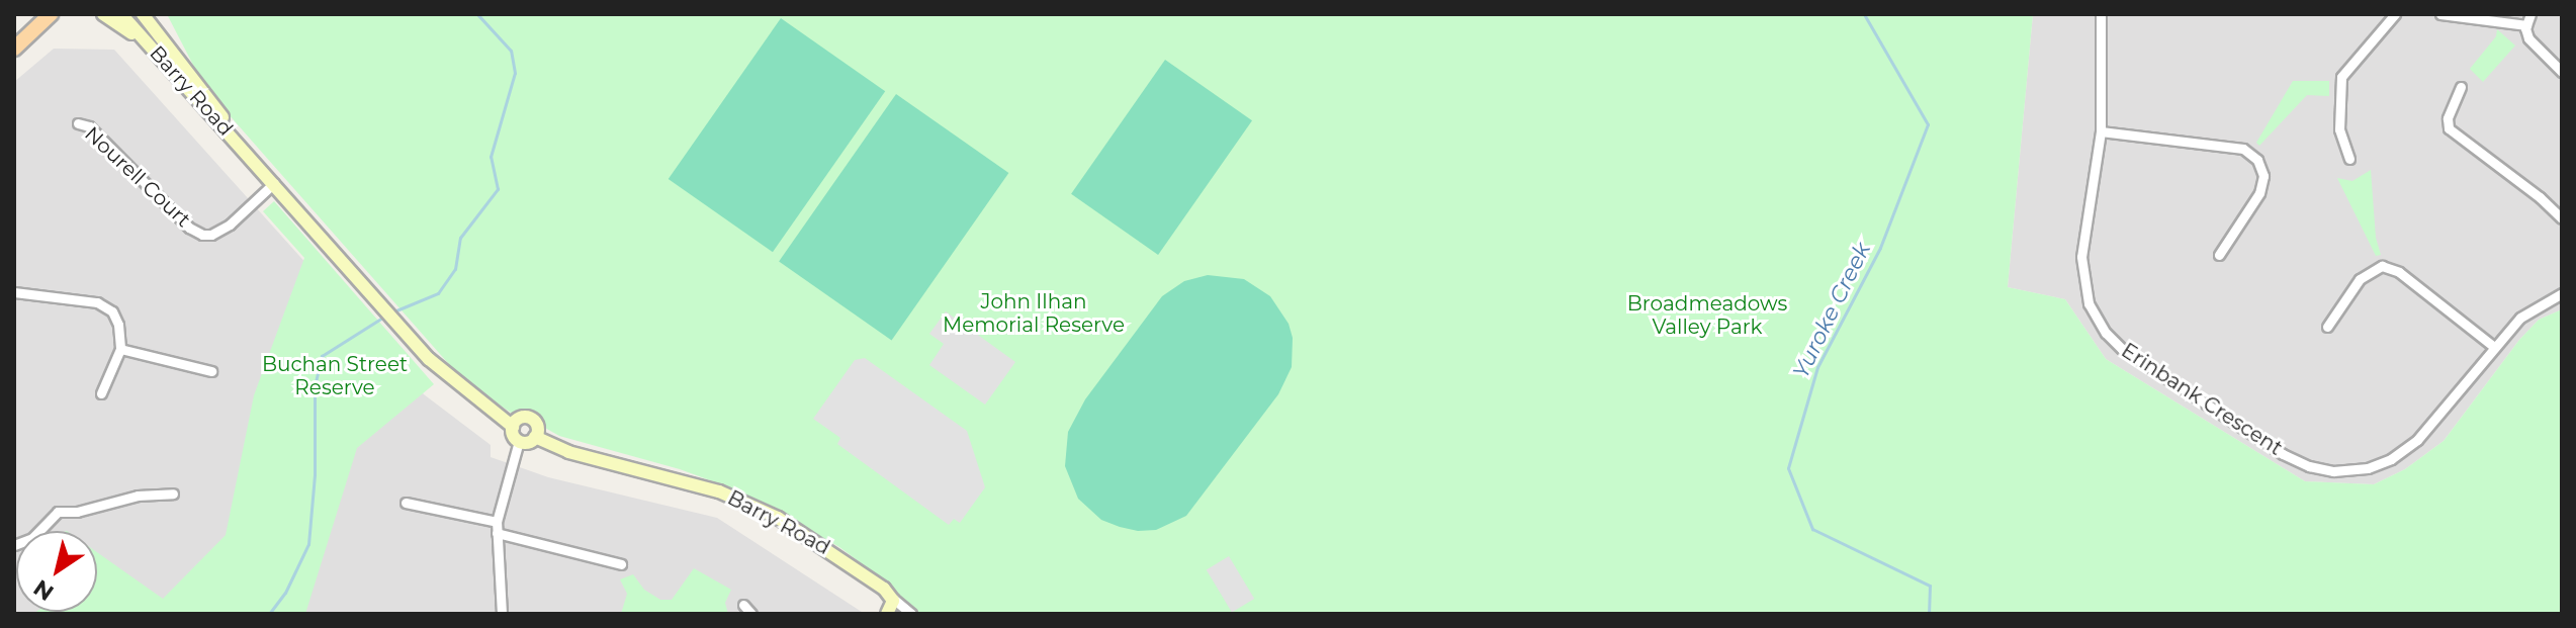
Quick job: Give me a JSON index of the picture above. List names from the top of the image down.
{
  "streets": {
    "street": ["Barry Road", "Nourell Court", "Erinbank Crescent"]
  },
  "crossings": [
    ["Barry Road", "Nourell Court"]
  ],
  "water": ["Yuroke Creek"],
  "parks": ["John Ilhan Memorial Reserve", "Broadmeadows Valley Park", "Buchan Street Reserve"],
  "north": "bottom left"
}
